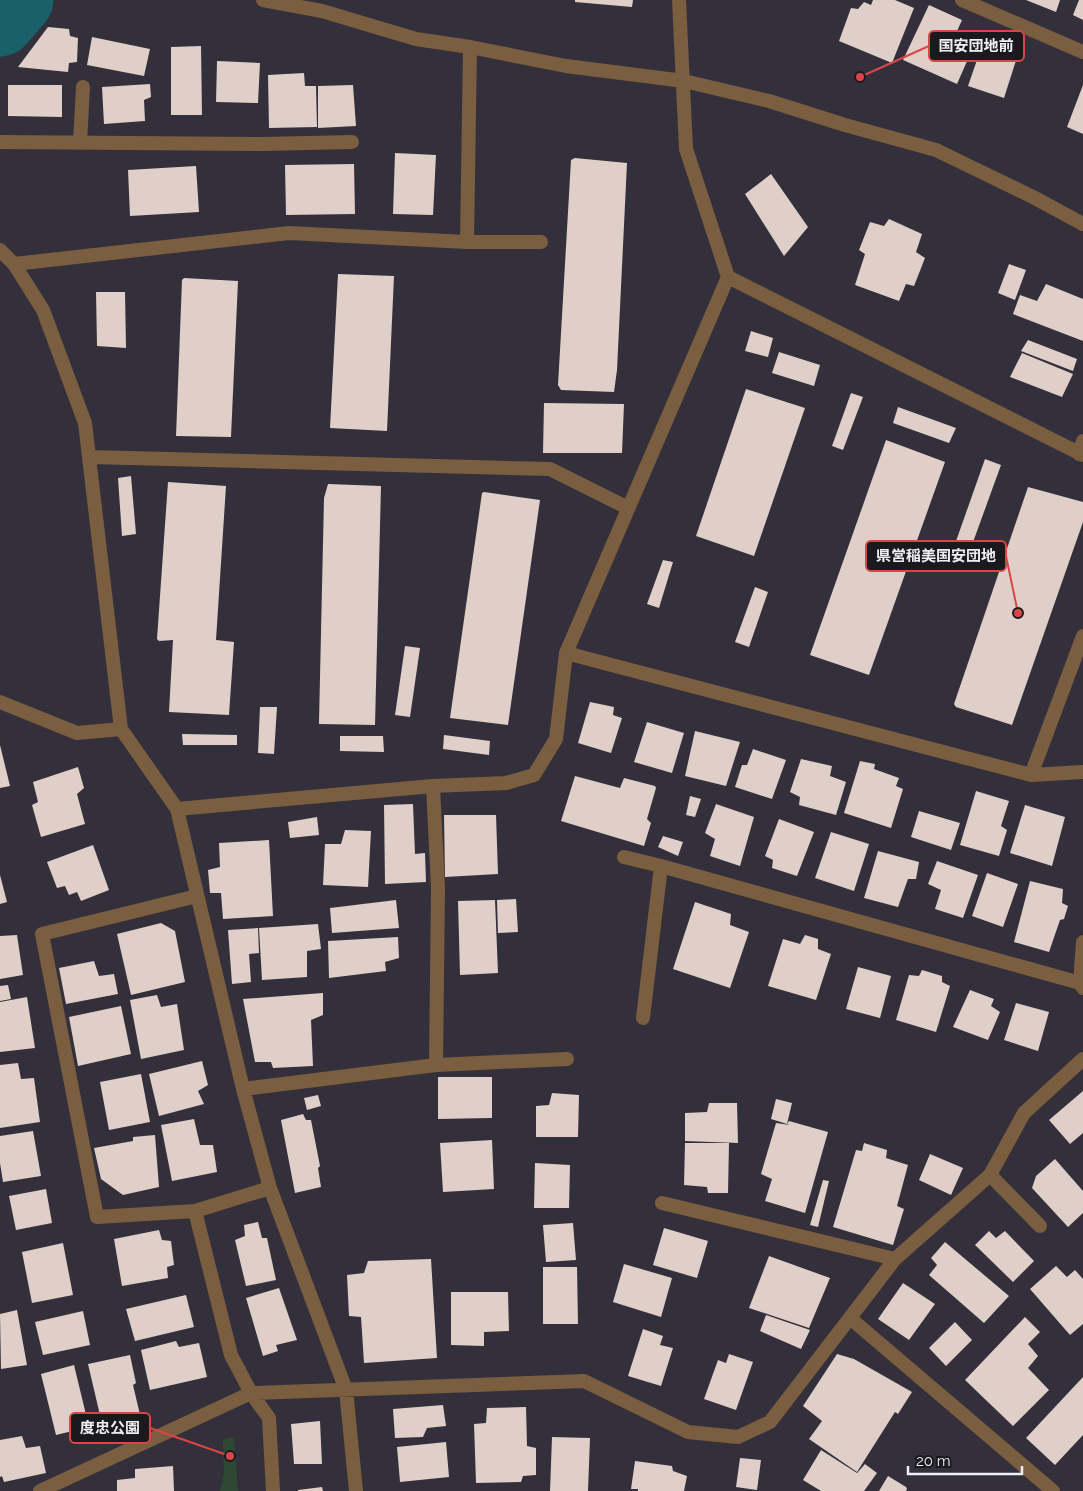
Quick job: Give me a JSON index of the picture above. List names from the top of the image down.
{
  "places": ["国安団地前", "県営稲美国安団地", "度忠公園"],
  "scale_bar": "20 m"
}
